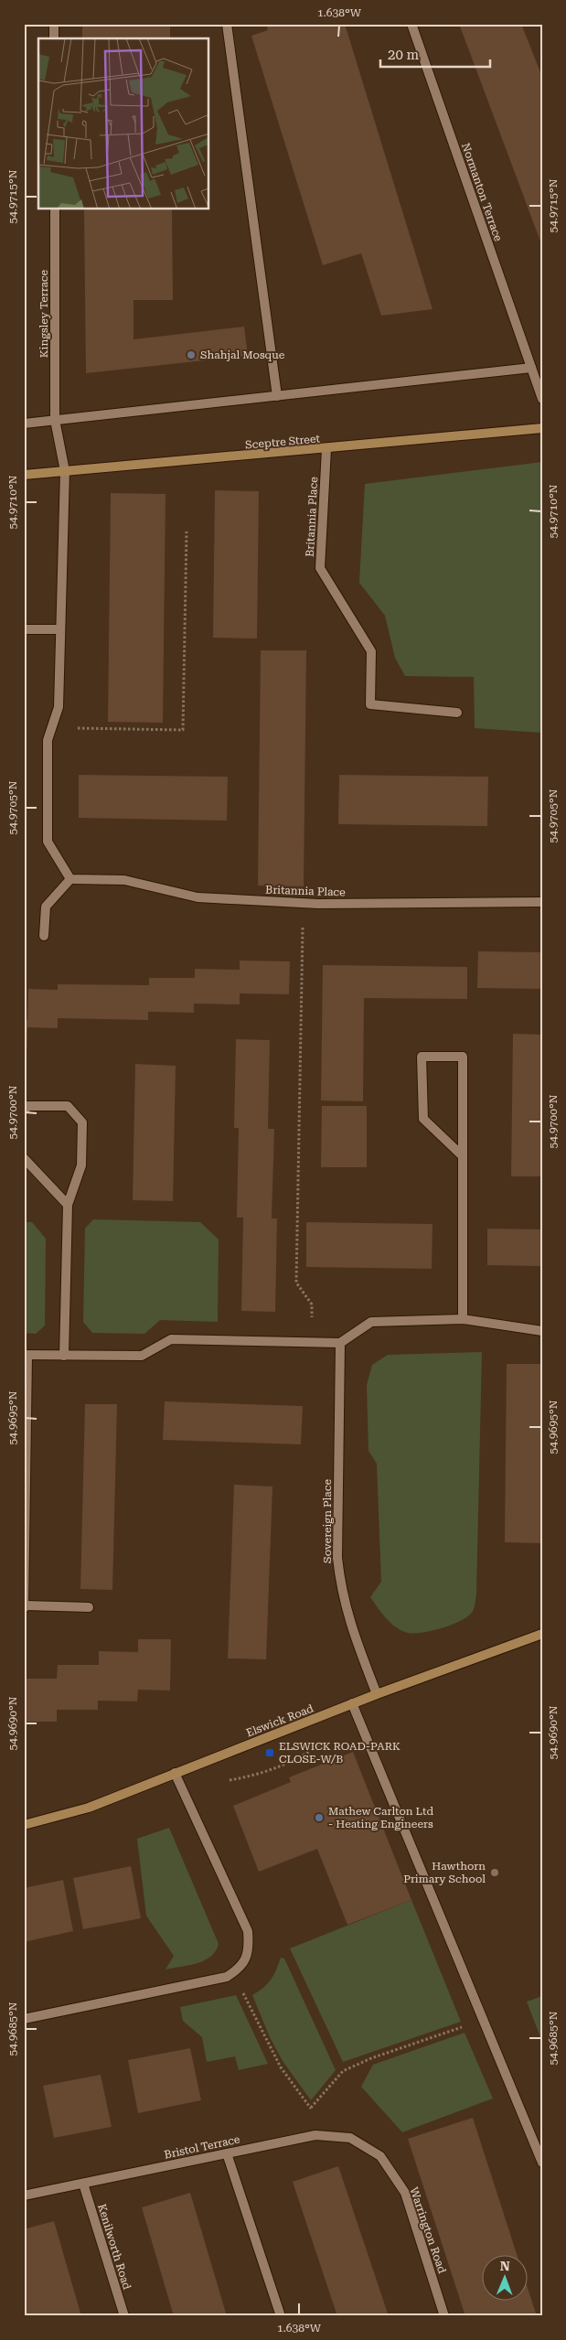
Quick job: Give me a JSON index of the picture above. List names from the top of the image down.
{
  "streets": {
    "main road": ["Sceptre Street", "Elswick Road"],
    "street": [
      "Normanton Terrace",
      "Kingsley Terrace",
      "Britannia Place",
      "Sovereign Place",
      "Bristol Terrace",
      "Warrington Road",
      "Kenilworth Road"
    ]
  },
  "crossings": [
    ["Kingsley Terrace", "Sceptre Street"],
    ["Sceptre Street", "Britannia Place"],
    ["Sovereign Place", "Elswick Road"],
    ["Bristol Terrace", "Warrington Road"],
    ["Bristol Terrace", "Kenilworth Road"]
  ],
  "places": {
    "other": ["Shahjal Mosque", "Mathew Carlton Ltd - Heating Engineers", "Hawthorn Primary School"],
    "transit": ["ELSWICK ROAD-PARK CLOSE-W/B"]
  },
  "scale_bar": "20 m",
  "north": "top",
  "coordinates": [
    "1.638°W",
    "54.9715°N",
    "54.9710°N",
    "54.9705°N",
    "54.9700°N",
    "54.9695°N",
    "54.9690°N",
    "54.9685°N"
  ]
}
